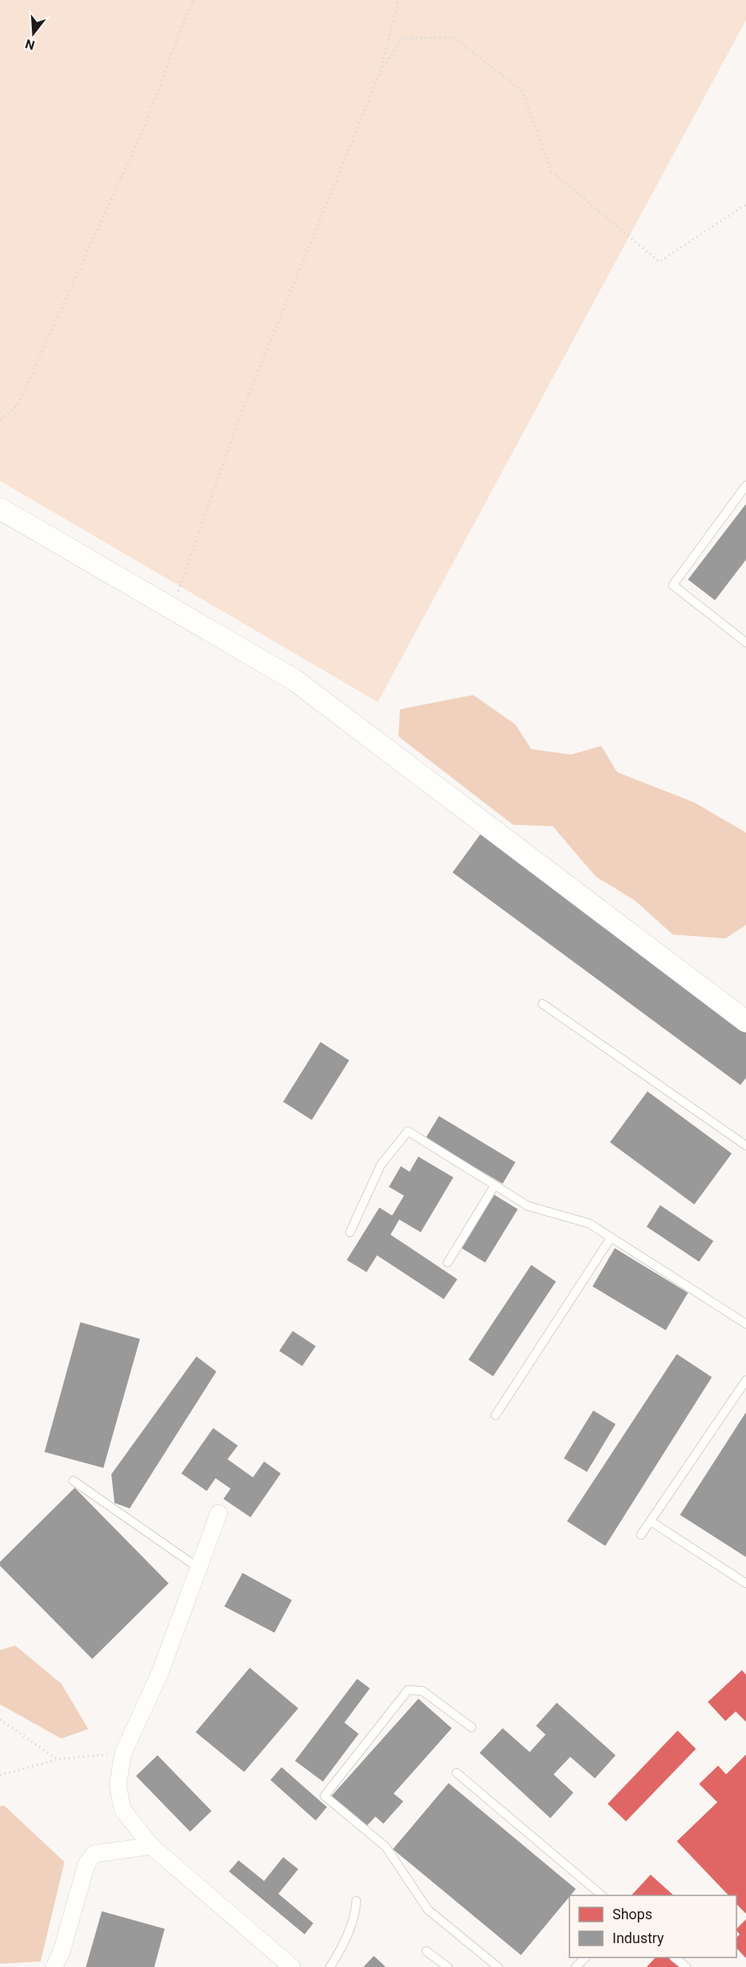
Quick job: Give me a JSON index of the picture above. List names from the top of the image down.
{
  "legend": ["Shops", "Industry"],
  "north": "bottom"
}
